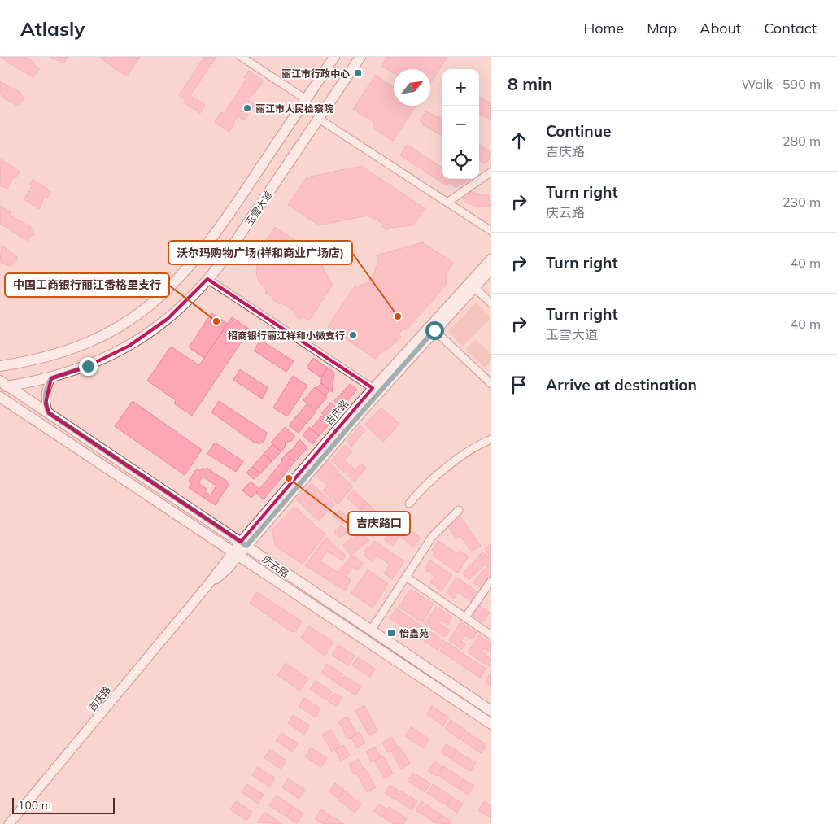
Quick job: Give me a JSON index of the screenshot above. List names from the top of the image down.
{
  "streets": {
    "main road": ["玉雪大道", "庆云路"],
    "street": ["吉庆路"]
  },
  "crossings": [
    ["玉雪大道", "庆云路"],
    ["吉庆路", "庆云路"]
  ],
  "places": {
    "transit": ["丽江市行政中心", "怡鑫苑"],
    "other": [
      "丽江市人民检察院",
      "沃尔玛购物广场(祥和商业广场店)",
      "中国工商银行丽江香格里支行",
      "招商银行丽江祥和小微支行",
      "吉庆路口"
    ]
  },
  "scale_bar": "100 m",
  "north": "top right",
  "page": {
    "header": "Atlasly",
    "nav": [
      "Home",
      "Map",
      "About",
      "Contact"
    ],
    "heading": ["8 min", "Walk · 590 m"],
    "map_buttons": ["+", "−"],
    "list": [
      ["Continue", "吉庆路", "280 m"],
      ["Turn right", "庆云路", "230 m"],
      ["Turn right", "40 m"],
      ["Turn right", "玉雪大道", "40 m"],
      "Arrive at destination"
    ],
    "scale": "100 m"
  }
}
